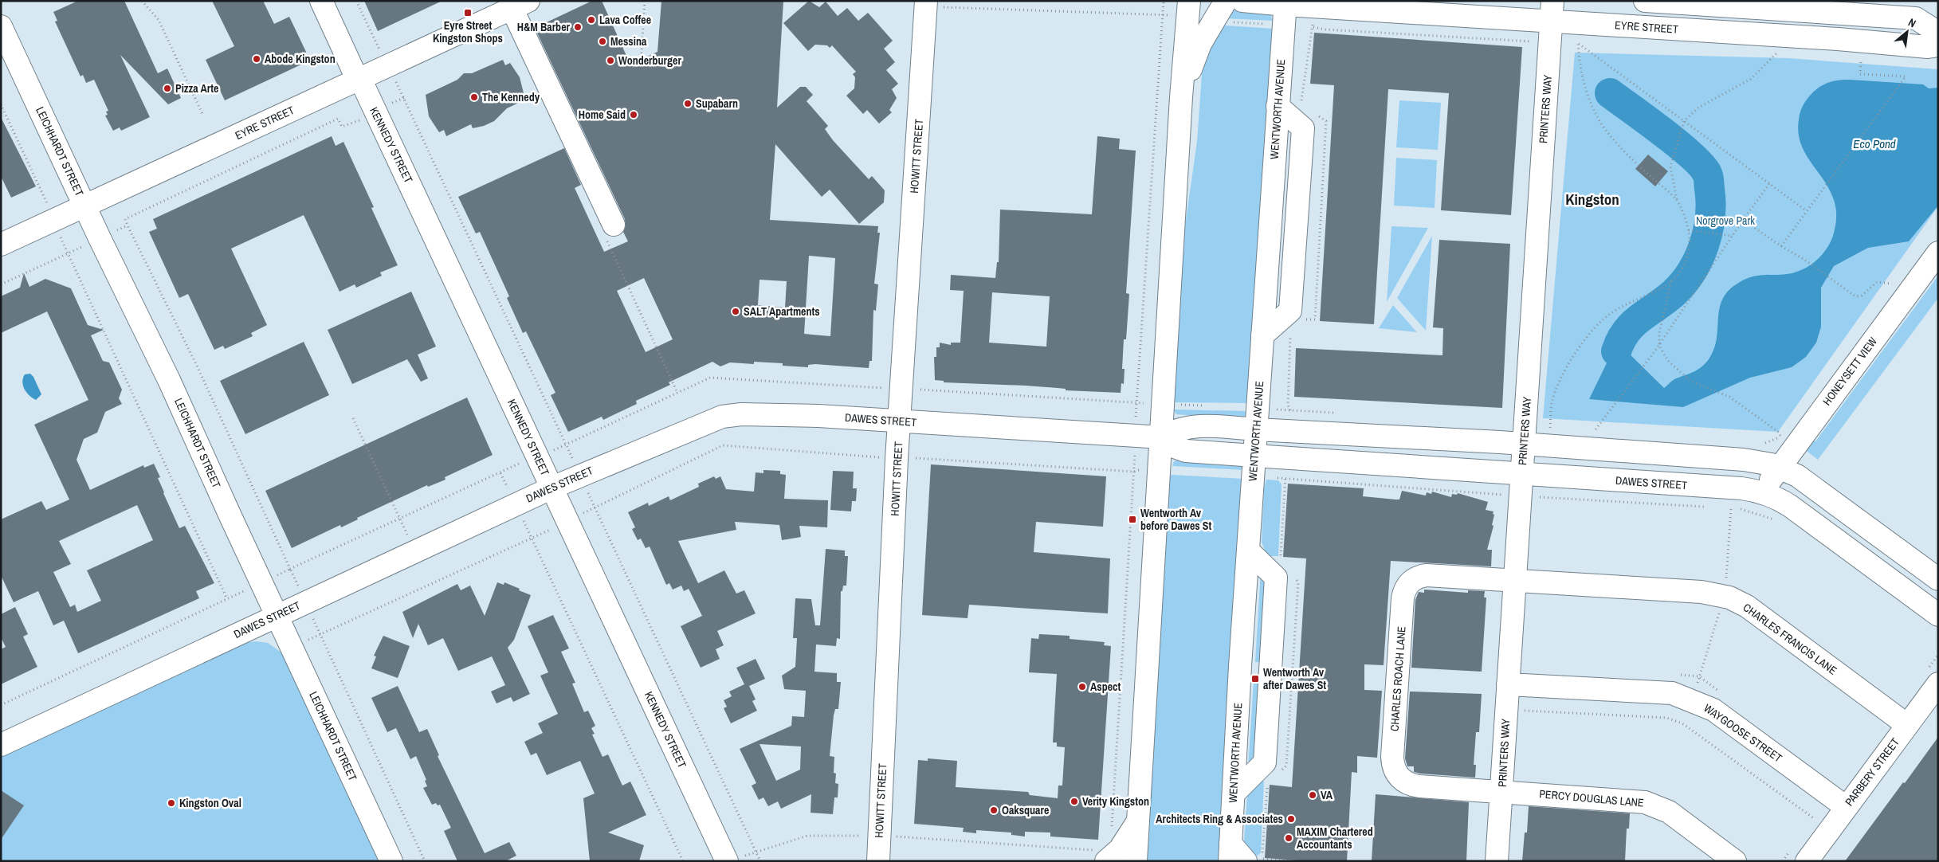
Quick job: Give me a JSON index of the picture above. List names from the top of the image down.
{
  "streets": {
    "street": [
      "EYRE STREET",
      "WENTWORTH AVENUE",
      "PRINTERS WAY",
      "KENNEDY STREET",
      "LEICHHARDT STREET",
      "HOWITT STREET",
      "HONEYSETT VIEW",
      "DAWES STREET",
      "CHARLES FRANCIS LANE",
      "CHARLES ROACH LANE",
      "WAYGOOSE STREET",
      "PARBERY STREET",
      "PERCY DOUGLAS LANE"
    ]
  },
  "crossings": [
    ["EYRE STREET", "WENTWORTH AVENUE"],
    ["EYRE STREET", "PRINTERS WAY"],
    ["EYRE STREET", "KENNEDY STREET"],
    ["EYRE STREET", "LEICHHARDT STREET"],
    ["WENTWORTH AVENUE", "DAWES STREET"],
    ["PRINTERS WAY", "DAWES STREET"],
    ["PRINTERS WAY", "CHARLES FRANCIS LANE"],
    ["PRINTERS WAY", "CHARLES ROACH LANE"],
    ["PRINTERS WAY", "WAYGOOSE STREET"],
    ["PRINTERS WAY", "PERCY DOUGLAS LANE"],
    ["KENNEDY STREET", "DAWES STREET"],
    ["LEICHHARDT STREET", "DAWES STREET"],
    ["HOWITT STREET", "DAWES STREET"],
    ["HONEYSETT VIEW", "DAWES STREET"],
    ["CHARLES FRANCIS LANE", "CHARLES ROACH LANE"],
    ["CHARLES FRANCIS LANE", "PARBERY STREET"],
    ["CHARLES ROACH LANE", "PERCY DOUGLAS LANE"],
    ["WAYGOOSE STREET", "PARBERY STREET"]
  ],
  "districts": ["Kingston"],
  "water": ["Eco Pond"],
  "parks": ["Norgrove Park"],
  "places": {
    "transit": ["Eyre Street Kingston Shops", "Wentworth Av before Dawes St", "Wentworth Av after Dawes St"],
    "other": [
      "Lava Coffee",
      "H&M Barber",
      "Messina",
      "Abode Kingston",
      "Wonderburger",
      "Pizza Arte",
      "The Kennedy",
      "Supabarn",
      "Home Said",
      "SALT Apartments",
      "Aspect",
      "VA",
      "Verity Kingston",
      "Kingston Oval",
      "Oaksquare",
      "Architects Ring & Associates",
      "MAXIM Chartered Accountants"
    ]
  },
  "north": "top right"
}
